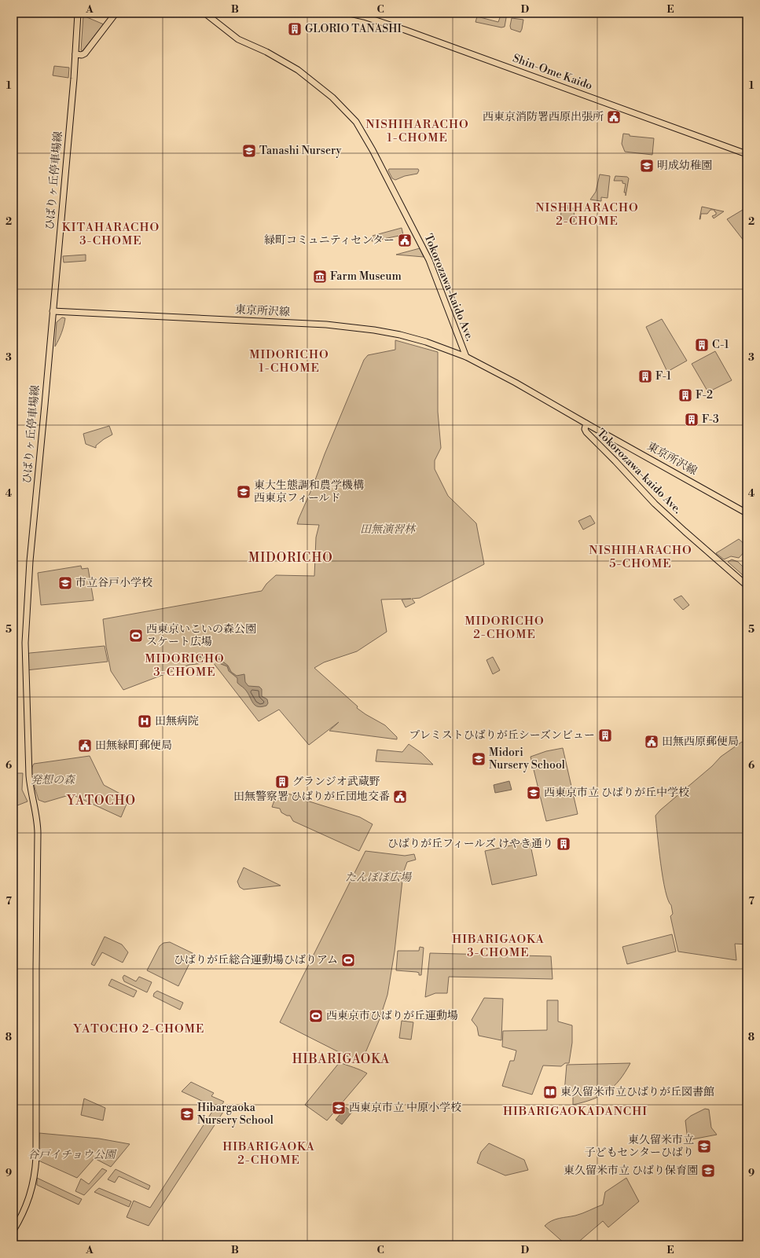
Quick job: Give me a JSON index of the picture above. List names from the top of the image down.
{
  "streets": {
    "main road": [
      "Shin-Ome Kaido",
      "ひばりヶ丘停車場線",
      "Tokorozawa-kaido Ave.",
      "東京所沢線"
    ]
  },
  "crossings": [
    ["ひばりヶ丘停車場線", "東京所沢線"],
    ["Tokorozawa-kaido Ave.", "東京所沢線"]
  ],
  "districts": [
    "NISHIHARACHO 1-CHOME",
    "NISHIHARACHO 2-CHOME",
    "KITAHARACHO 3-CHOME",
    "MIDORICHO 1-CHOME",
    "NISHIHARACHO 5-CHOME",
    "MIDORICHO",
    "MIDORICHO 2-CHOME",
    "MIDORICHO 3-CHOME",
    "YATOCHO",
    "HIBARIGAOKA 3-CHOME",
    "YATOCHO 2-CHOME",
    "HIBARIGAOKA",
    "HIBARIGAOKADANCHI",
    "HIBARIGAOKA 2-CHOME"
  ],
  "parks": [
    "田無演習林",
    "発想の森",
    "たんぽぽ広場",
    "谷戸イチョウ公園"
  ],
  "places": {
    "building": [
      "GLORIO TANASHI",
      "C-1",
      "F-1",
      "F-2",
      "F-3",
      "プレミストひばりが丘シーズンビュー",
      "グランジオ武蔵野",
      "ひばりが丘フィールズ けやき通り"
    ],
    "public building": [
      "西東京消防署西原出張所",
      "緑町コミュニティセンター",
      "田無西原郵便局",
      "田無緑町郵便局",
      "田無警察署 ひばりが丘団地交番"
    ],
    "school or university": [
      "Tanashi Nursery",
      "明成幼稚園",
      "東大生態調和農学機構 西東京フィールド",
      "市立谷戸小学校",
      "Midori Nursery School",
      "西東京市立 ひばりが丘中学校",
      "西東京市立 中原小学校",
      "Hibargaoka Nursery School",
      "東久留米市立 子どもセンターひばり",
      "東久留米市立 ひばり保育園"
    ],
    "museum": ["Farm Museum"],
    "sports": ["西東京いこいの森公園 スケート広場", "ひばりが丘総合運動場ひばりアム", "西東京市ひばりが丘運動場"],
    "hospital": ["田無病院"],
    "library": ["東久留米市立ひばりが丘図書館"]
  },
  "grid": {
    "columns": [
      "A",
      "B",
      "C",
      "D",
      "E"
    ],
    "rows": [
      "1",
      "2",
      "3",
      "4",
      "5",
      "6",
      "7",
      "8",
      "9"
    ]
  }
}
